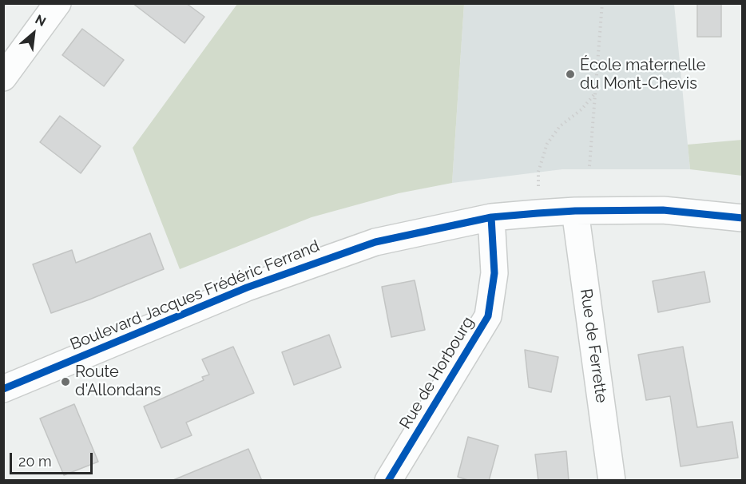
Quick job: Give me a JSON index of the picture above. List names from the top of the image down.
{
  "streets": {
    "street": ["Boulevard Jacques Frédéric Ferrand", "Rue de Ferrette", "Rue de Horbourg"]
  },
  "crossings": [
    ["Boulevard Jacques Frédéric Ferrand", "Rue de Ferrette"],
    ["Boulevard Jacques Frédéric Ferrand", "Rue de Horbourg"]
  ],
  "places": ["École maternelle du Mont-Chevis", "Route d'Allondans"],
  "scale_bar": "20 m",
  "north": "top right"
}
